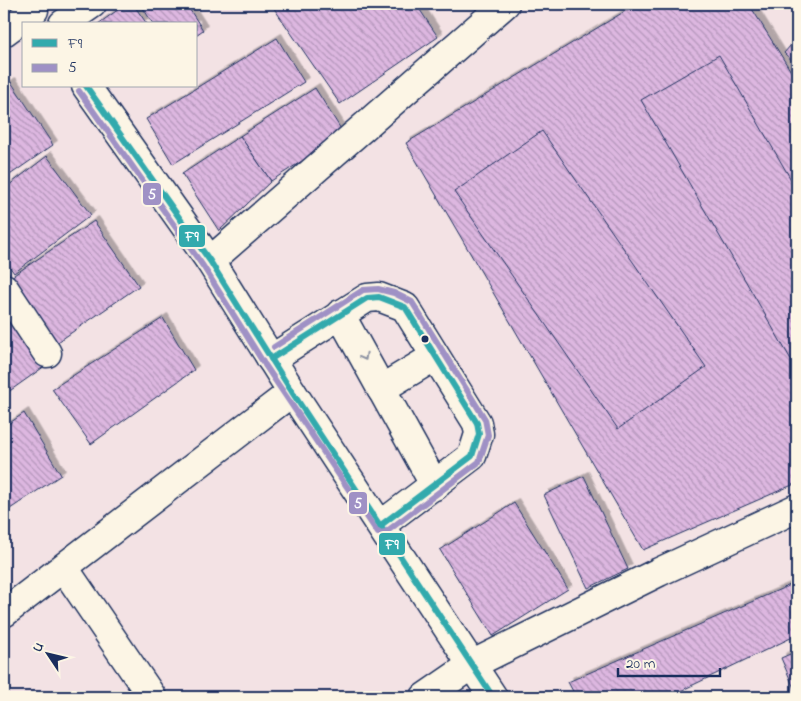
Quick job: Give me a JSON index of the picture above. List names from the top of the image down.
{
  "lines": ["transit line F9", "transit line 5"],
  "legend": ["F9", "5"],
  "scale_bar": "20 m",
  "north": "top left"
}
